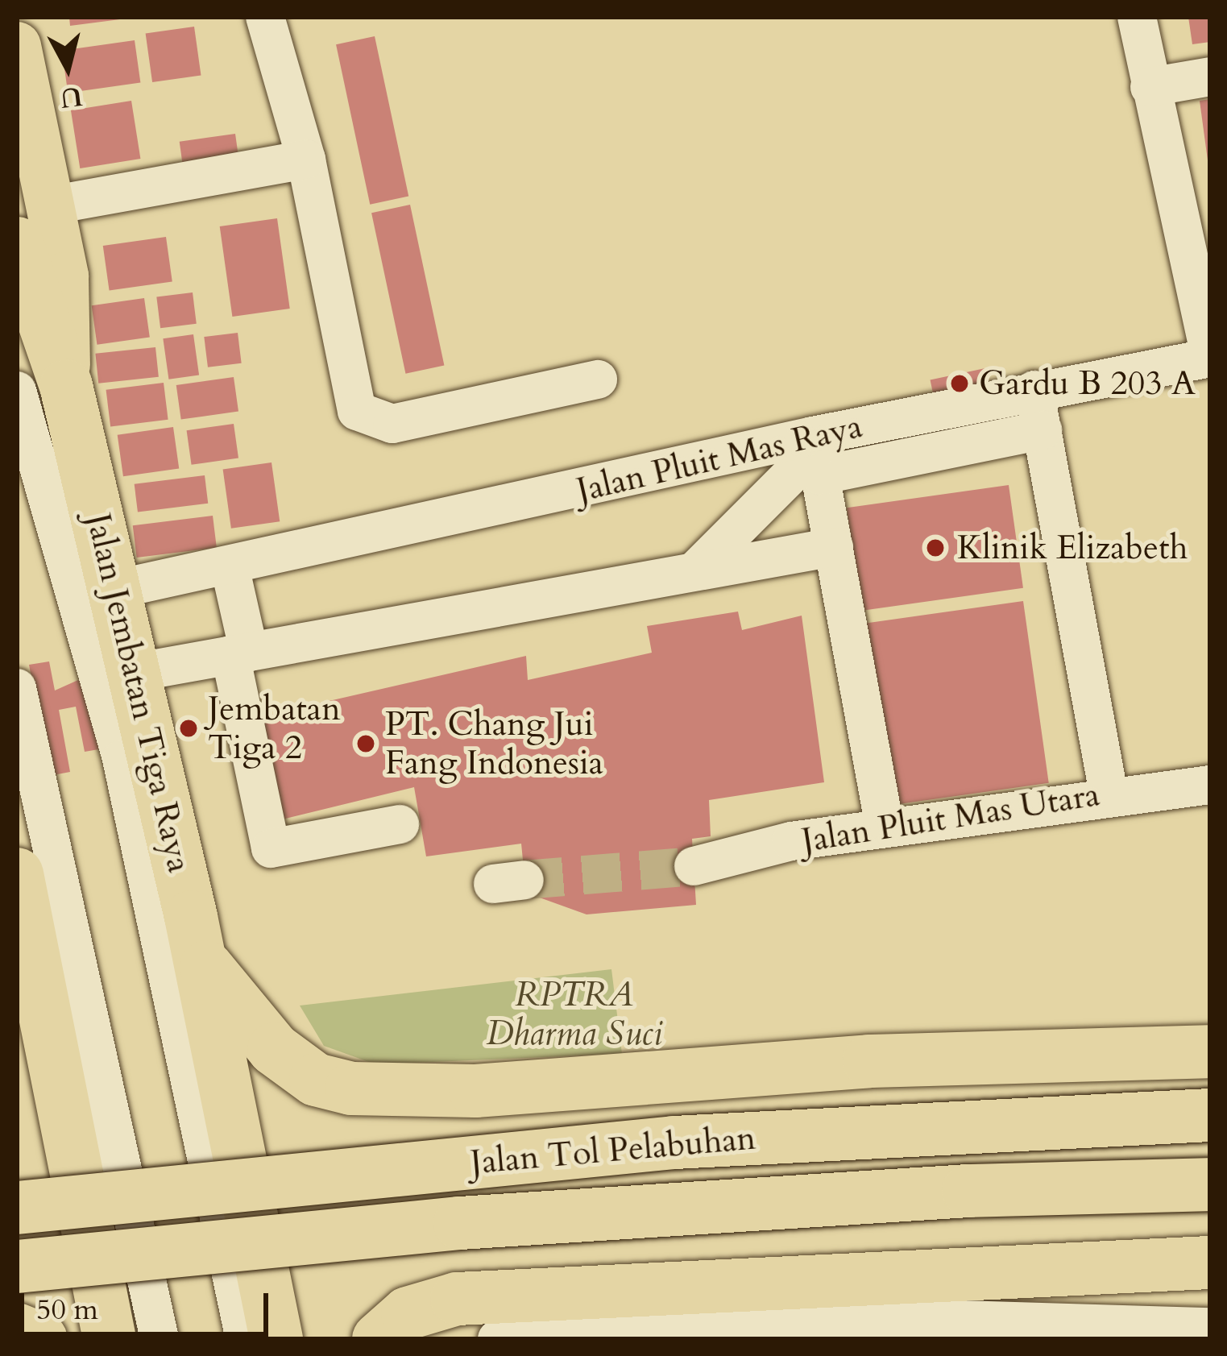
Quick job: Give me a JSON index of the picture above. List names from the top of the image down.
{
  "streets": {
    "highway": ["Jalan Jembatan Tiga Raya", "Jalan Tol Pelabuhan"],
    "street": ["Jalan Pluit Mas Raya", "Jalan Pluit Mas Utara"]
  },
  "crossings": [
    ["Jalan Pluit Mas Raya", "Jalan Jembatan Tiga Raya"]
  ],
  "parks": ["RPTRA Dharma Suci"],
  "places": [
    "Gardu B 203 A",
    "Klinik Elizabeth",
    "Jembatan Tiga 2",
    "PT. Chang Jui Fang Indonesia"
  ],
  "scale_bar": "50 m",
  "north": "bottom"
}
